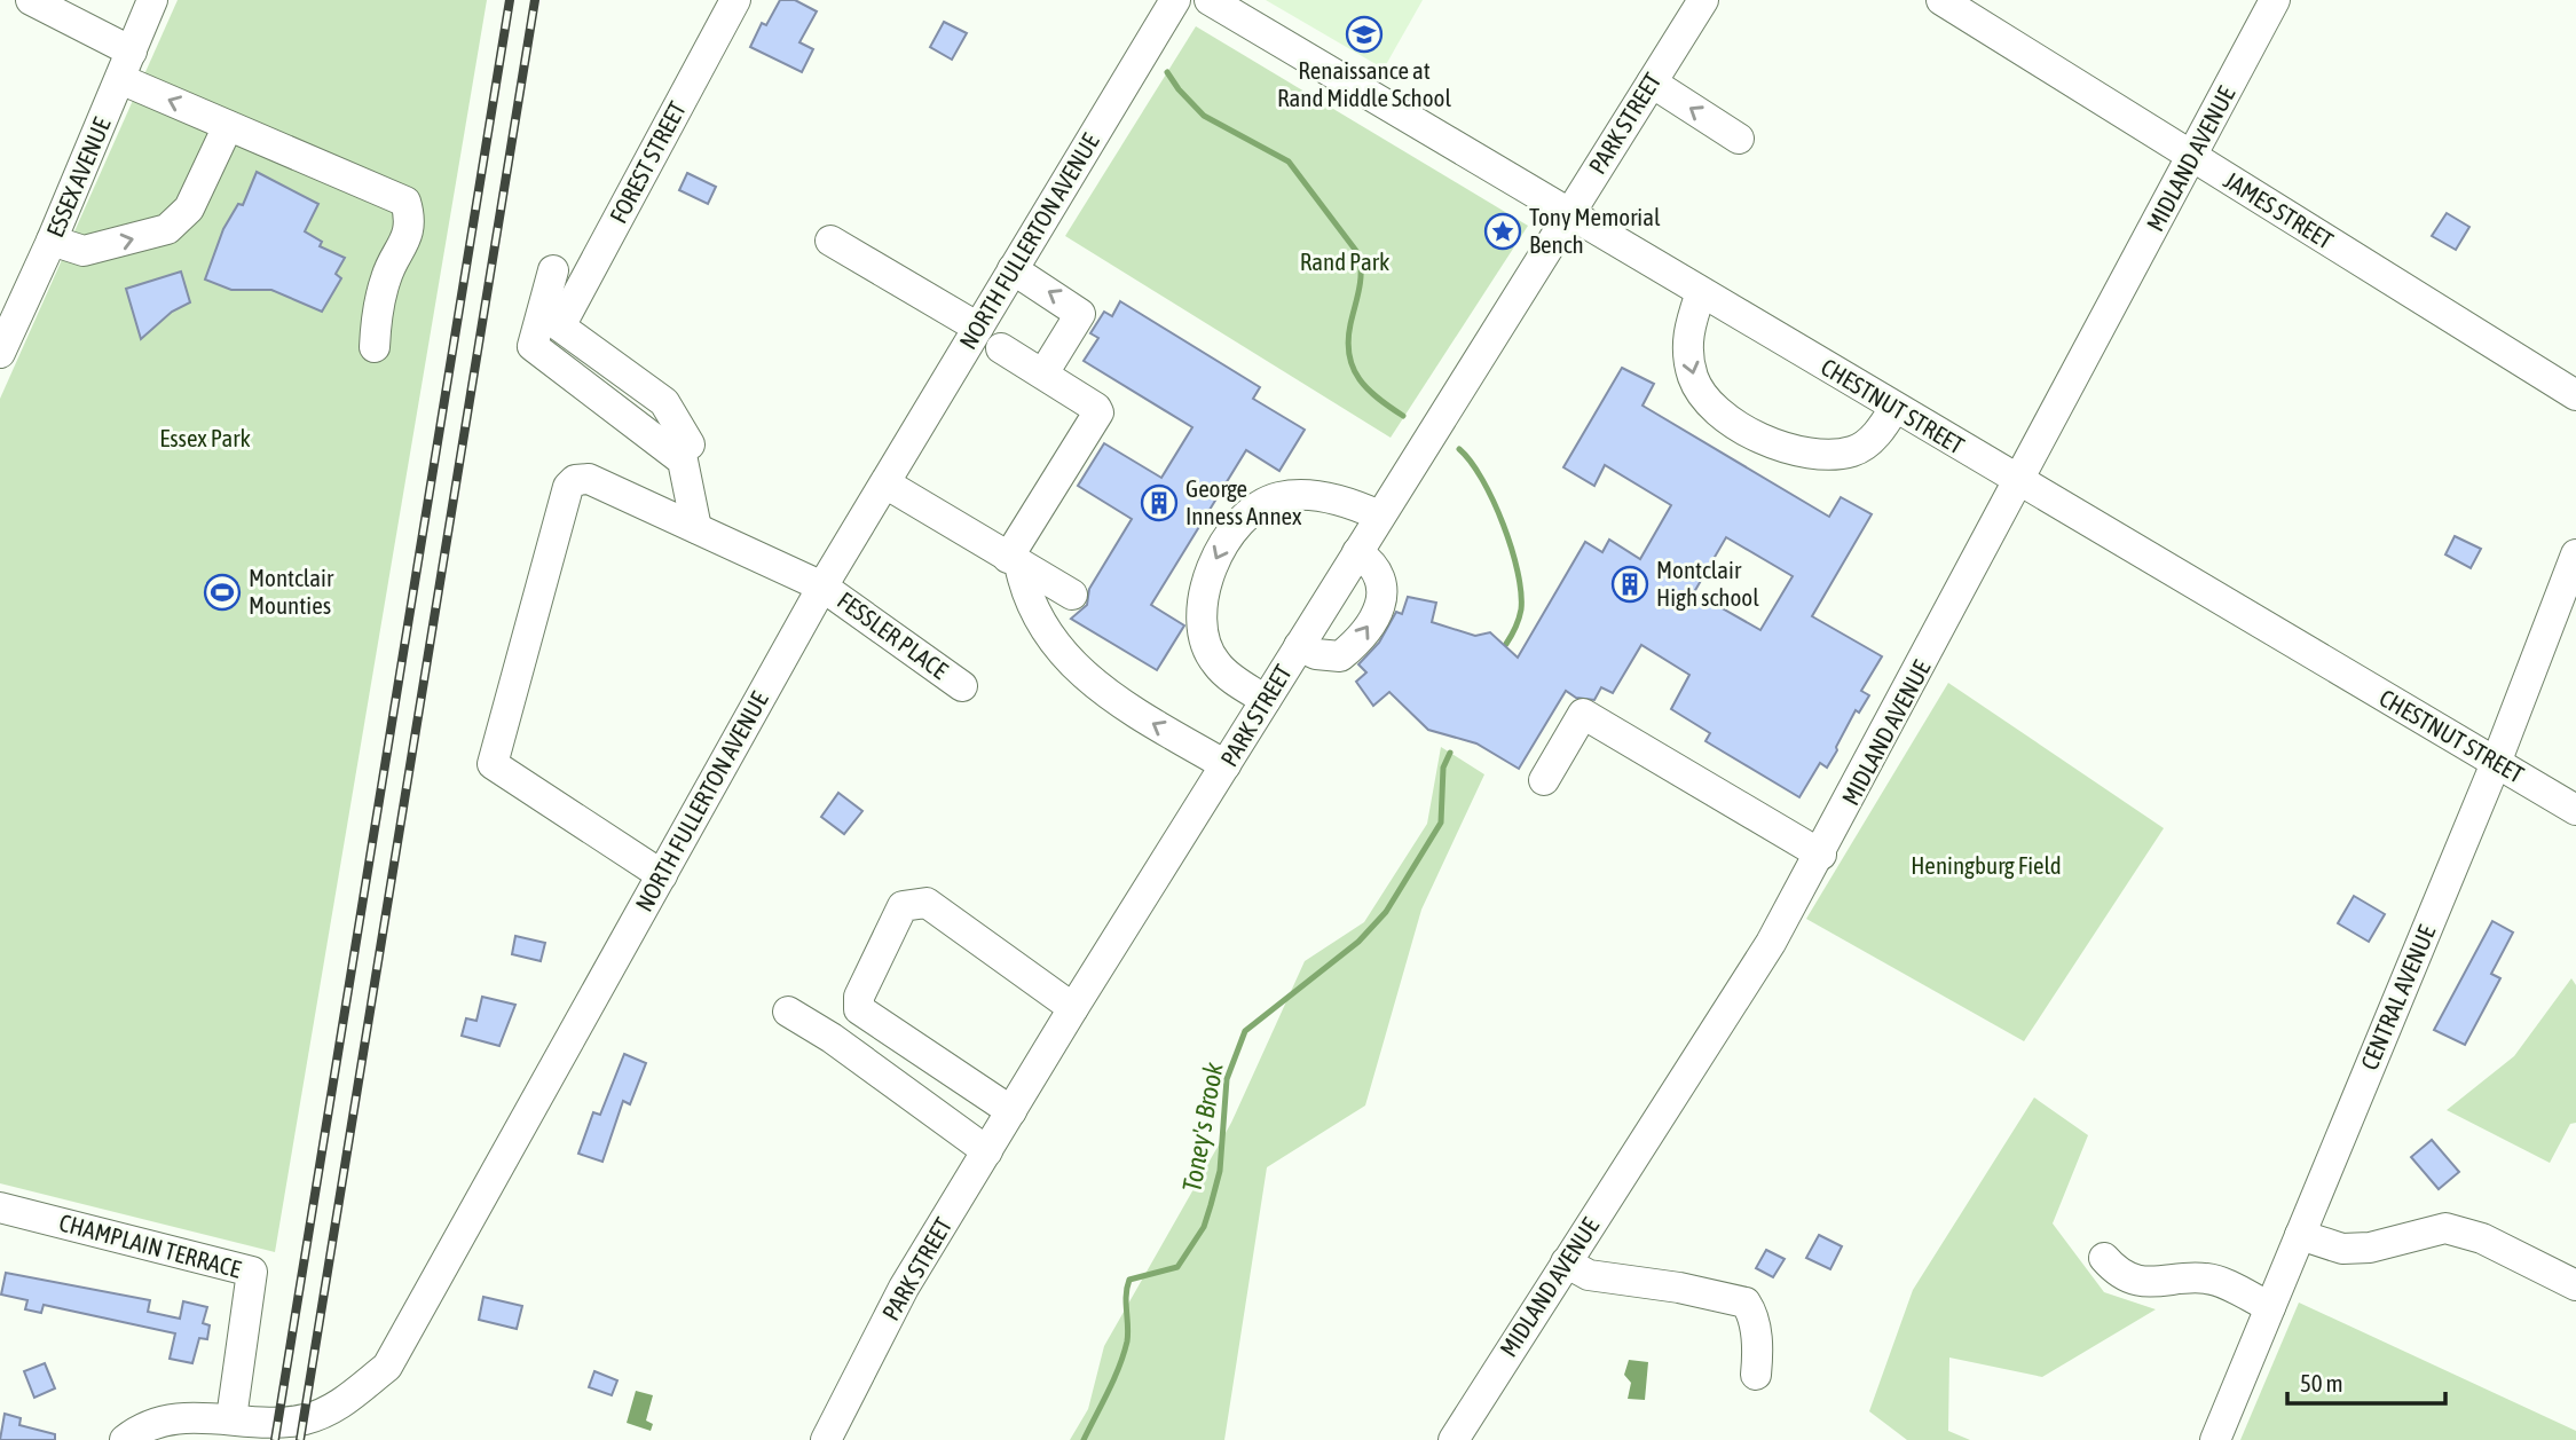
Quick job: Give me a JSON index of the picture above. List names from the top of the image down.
{
  "streets": {
    "street": [
      "PARK STREET",
      "MIDLAND AVENUE",
      "FOREST STREET",
      "ESSEX AVENUE",
      "JAMES STREET",
      "NORTH FULLERTON AVENUE",
      "CHESTNUT STREET",
      "FESSLER PLACE",
      "CENTRAL AVENUE",
      "CHAMPLAIN TERRACE"
    ]
  },
  "crossings": [
    ["PARK STREET", "CHESTNUT STREET"],
    ["MIDLAND AVENUE", "JAMES STREET"],
    ["MIDLAND AVENUE", "CHESTNUT STREET"],
    ["NORTH FULLERTON AVENUE", "FESSLER PLACE"],
    ["NORTH FULLERTON AVENUE", "CHAMPLAIN TERRACE"],
    ["CHESTNUT STREET", "CENTRAL AVENUE"]
  ],
  "water": ["Toney's Brook"],
  "parks": ["Rand Park", "Essex Park", "Heningburg Field"],
  "places": {
    "school or university": ["Renaissance at Rand Middle School"],
    "place": ["Tony Memorial Bench"],
    "building": ["George Inness Annex", "Montclair High school"],
    "sports": ["Montclair Mounties"]
  },
  "scale_bar": "50 m"
}
